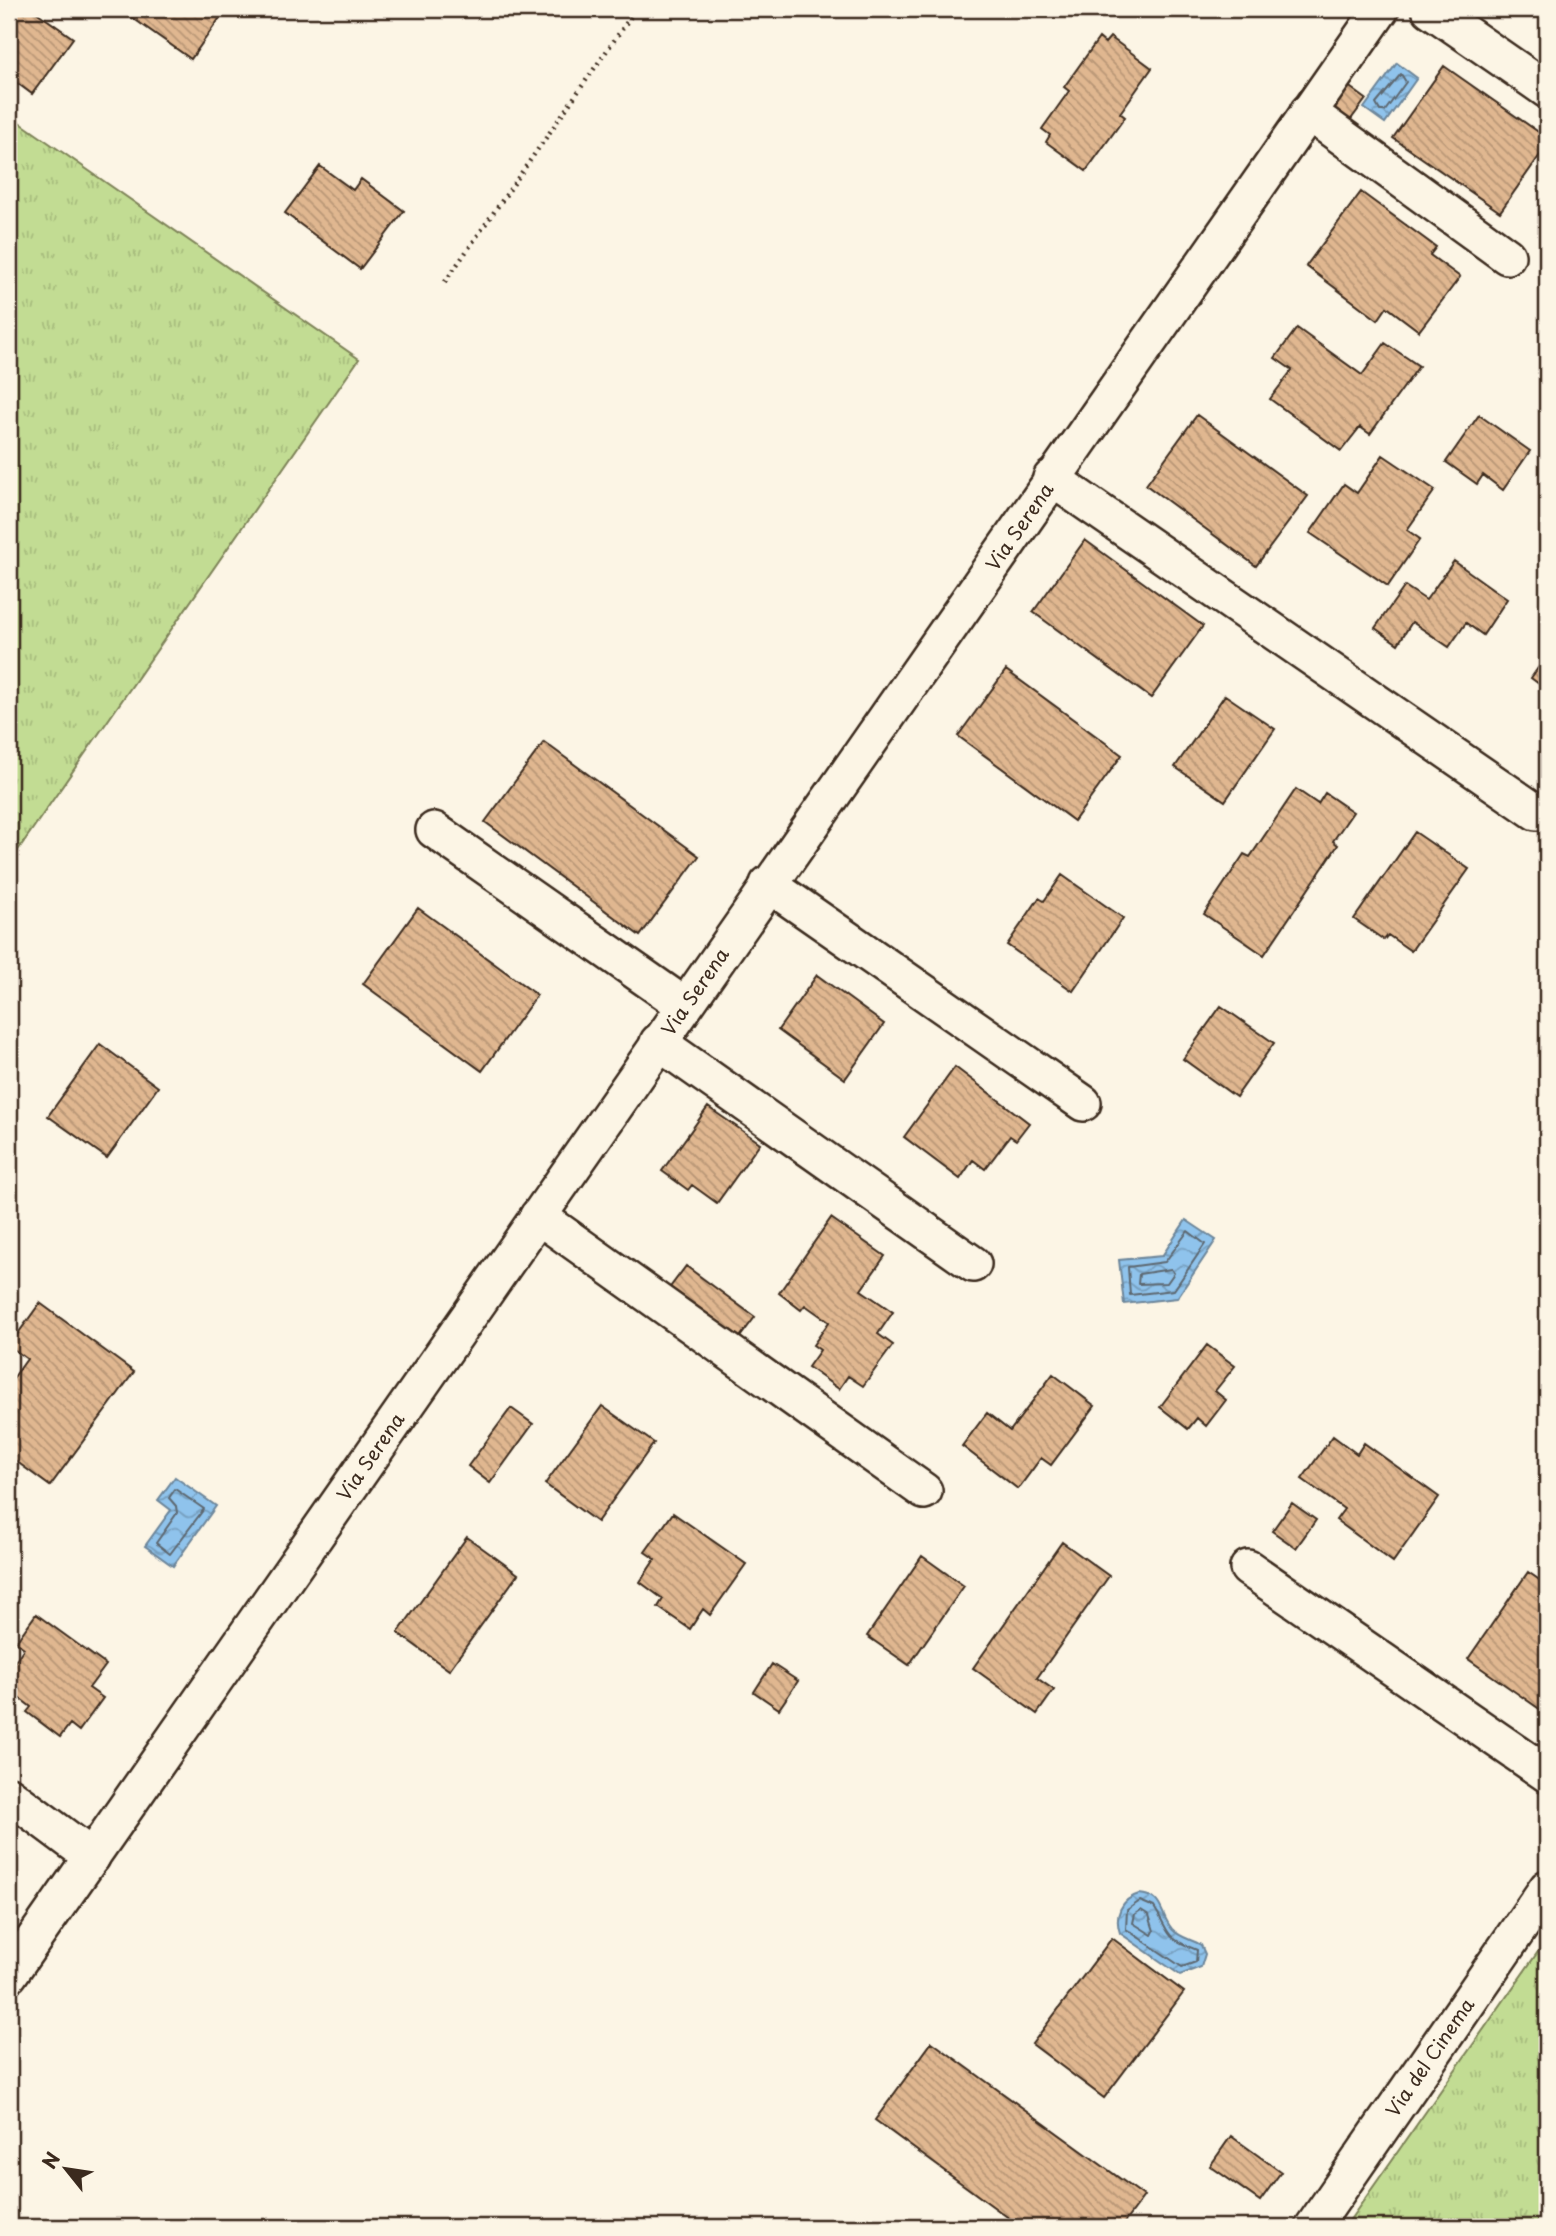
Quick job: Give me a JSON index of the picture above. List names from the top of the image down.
{
  "streets": {
    "street": ["Via Serena", "Via del Cinema"]
  },
  "north": "top left"
}
